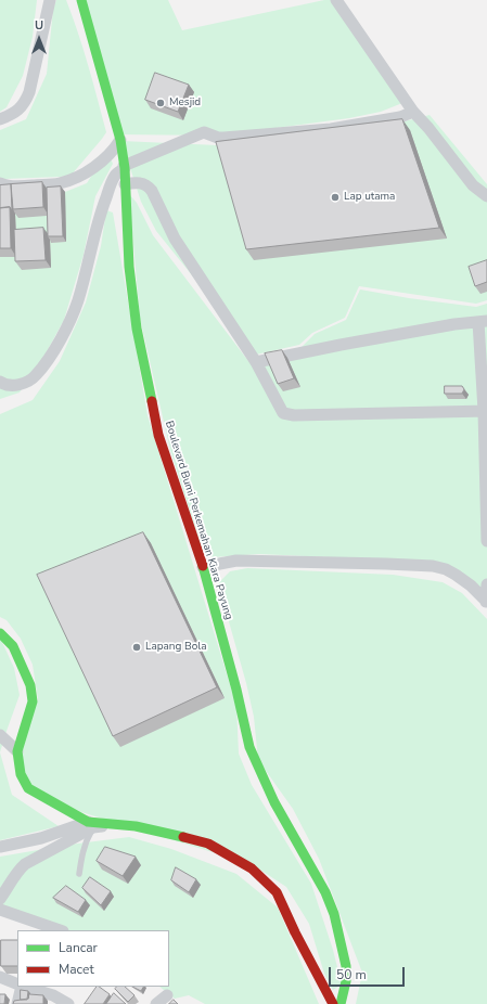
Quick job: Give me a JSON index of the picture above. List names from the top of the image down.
{
  "streets": {
    "street": ["Boulevard Bumi Perkemahan Kiara Payung"]
  },
  "places": ["Mesjid", "Lap utama", "Lapang Bola"],
  "legend": ["Lancar", "Macet"],
  "scale_bar": "50 m",
  "north": "top"
}
